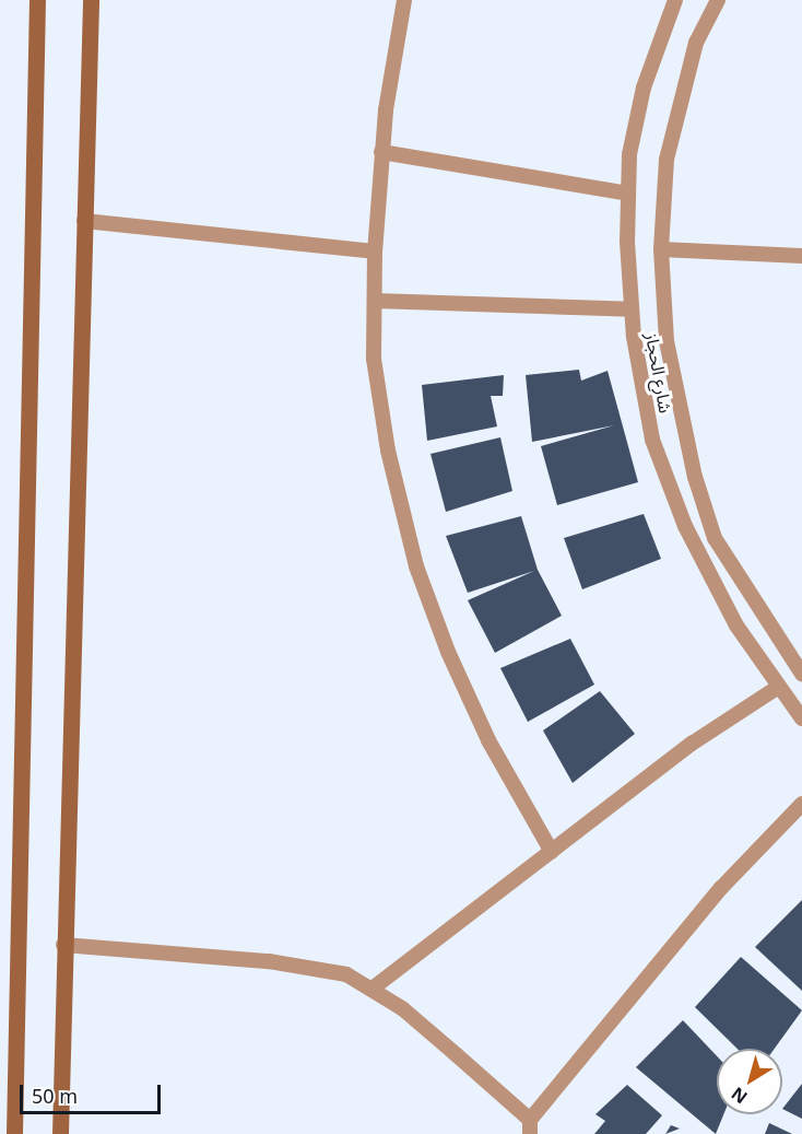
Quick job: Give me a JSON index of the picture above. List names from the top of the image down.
{
  "streets": {
    "street": ["شارع الحجاز"]
  },
  "scale_bar": "50 m",
  "north": "bottom left"
}
